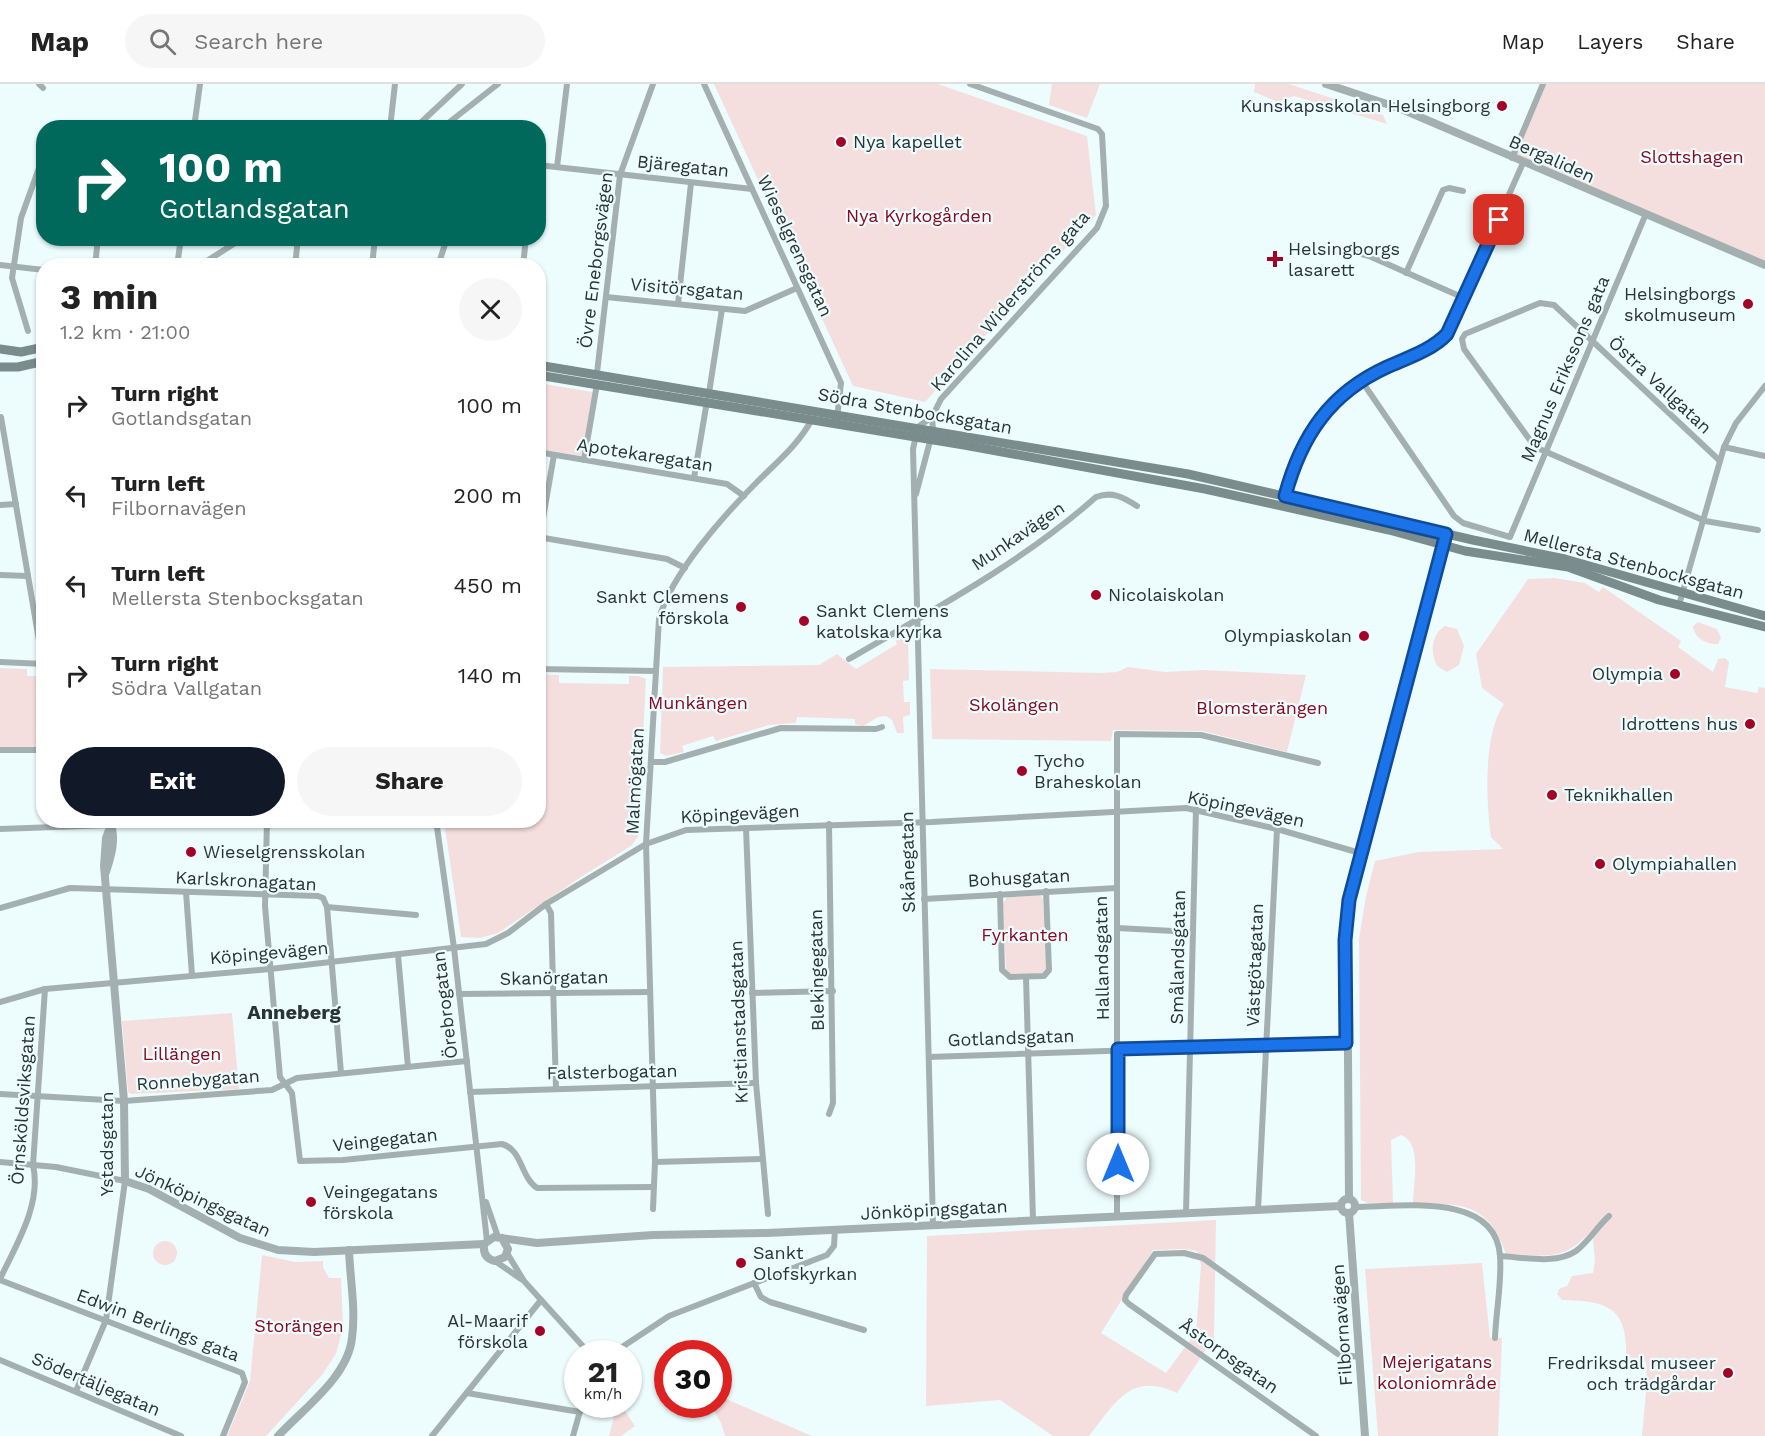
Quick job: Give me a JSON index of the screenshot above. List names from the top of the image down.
{
  "streets": {
    "main road": ["Södra Stenbocksgatan", "Mellersta Stenbocksgatan"],
    "street": [
      "Bergaliden",
      "Bjäregatan",
      "Wieselgrensgatan",
      "Övre Eneborgsvägen",
      "Visitörsgatan",
      "Karolina Widerströms gata",
      "Magnus Erikssons gata",
      "Östra Vallgatan",
      "Apotekaregatan",
      "Munkavägen",
      "Malmögatan",
      "Köpingevägen",
      "Skånegatan",
      "Bohusgatan",
      "Karlskronagatan",
      "Smålandsgatan",
      "Hallandsgatan",
      "Västgötagatan",
      "Blekingegatan",
      "Skanörgatan",
      "Örebrogatan",
      "Kristianstadsgatan",
      "Gotlandsgatan",
      "Falsterbogatan",
      "Ronnebygatan",
      "Örnsköldsviksgatan",
      "Veingegatan",
      "Ystadsgatan",
      "Jönköpingsgatan",
      "Edwin Berlings gata",
      "Filbornavägen",
      "Åstorpsgatan",
      "Södertäljegatan"
    ]
  },
  "crossings": [
    ["Bergaliden", "Magnus Erikssons gata"],
    ["Bjäregatan", "Wieselgrensgatan"],
    ["Bjäregatan", "Övre Eneborgsvägen"],
    ["Wieselgrensgatan", "Visitörsgatan"],
    ["Wieselgrensgatan", "Södra Stenbocksgatan"],
    ["Övre Eneborgsvägen", "Visitörsgatan"],
    ["Övre Eneborgsvägen", "Södra Stenbocksgatan"],
    ["Karolina Widerströms gata", "Skånegatan"],
    ["Magnus Erikssons gata", "Östra Vallgatan"],
    ["Södra Stenbocksgatan", "Mellersta Stenbocksgatan"],
    ["Södra Stenbocksgatan", "Malmögatan"],
    ["Södra Stenbocksgatan", "Skånegatan"],
    ["Apotekaregatan", "Malmögatan"],
    ["Munkavägen", "Skånegatan"],
    ["Malmögatan", "Köpingevägen"],
    ["Malmögatan", "Skanörgatan"],
    ["Malmögatan", "Falsterbogatan"],
    ["Malmögatan", "Veingegatan"],
    ["Köpingevägen", "Skånegatan"],
    ["Köpingevägen", "Smålandsgatan"],
    ["Köpingevägen", "Hallandsgatan"],
    ["Köpingevägen", "Västgötagatan"],
    ["Köpingevägen", "Blekingegatan"],
    ["Köpingevägen", "Örebrogatan"],
    ["Köpingevägen", "Kristianstadsgatan"],
    ["Köpingevägen", "Örnsköldsviksgatan"],
    ["Köpingevägen", "Ystadsgatan"],
    ["Skånegatan", "Bohusgatan"],
    ["Skånegatan", "Gotlandsgatan"],
    ["Skånegatan", "Jönköpingsgatan"],
    ["Bohusgatan", "Hallandsgatan"],
    ["Karlskronagatan", "Ystadsgatan"],
    ["Smålandsgatan", "Gotlandsgatan"],
    ["Smålandsgatan", "Jönköpingsgatan"],
    ["Hallandsgatan", "Gotlandsgatan"],
    ["Hallandsgatan", "Jönköpingsgatan"],
    ["Västgötagatan", "Gotlandsgatan"],
    ["Västgötagatan", "Jönköpingsgatan"],
    ["Skanörgatan", "Örebrogatan"],
    ["Örebrogatan", "Falsterbogatan"],
    ["Örebrogatan", "Ronnebygatan"],
    ["Örebrogatan", "Veingegatan"],
    ["Örebrogatan", "Jönköpingsgatan"],
    ["Kristianstadsgatan", "Falsterbogatan"],
    ["Ronnebygatan", "Örnsköldsviksgatan"],
    ["Ronnebygatan", "Veingegatan"],
    ["Ronnebygatan", "Ystadsgatan"],
    ["Örnsköldsviksgatan", "Jönköpingsgatan"],
    ["Örnsköldsviksgatan", "Edwin Berlings gata"],
    ["Ystadsgatan", "Jönköpingsgatan"],
    ["Ystadsgatan", "Edwin Berlings gata"],
    ["Ystadsgatan", "Södertäljegatan"],
    ["Jönköpingsgatan", "Filbornavägen"],
    ["Filbornavägen", "Åstorpsgatan"]
  ],
  "districts": ["Anneberg"],
  "parks": [
    "Slottshagen",
    "Nya Kyrkogården",
    "Munkängen",
    "Skolängen",
    "Blomsterängen",
    "Fyrkanten",
    "Lillängen",
    "Storängen",
    "Mejerigatans koloniområde"
  ],
  "places": {
    "other": [
      "Kunskapsskolan Helsingborg",
      "Nya kapellet",
      "Helsingborgs skolmuseum",
      "Nicolaiskolan",
      "Sankt Clemens förskola",
      "Sankt Clemens katolska kyrka",
      "Olympiaskolan",
      "Olympia",
      "Idrottens hus",
      "Tycho Braheskolan",
      "Teknikhallen",
      "Wieselgrensskolan",
      "Olympiahallen",
      "Veingegatans förskola",
      "Sankt Olofskyrkan",
      "Al-Maarif förskola",
      "Fredriksdal museer och trädgårdar"
    ],
    "health": ["Helsingborgs lasarett"]
  },
  "page": {
    "header": "Map",
    "search": "Search here",
    "nav": ["Map", "Layers", "Share"],
    "turn": ["100 m", "Gotlandsgatan"],
    "heading": ["3 min", "1.2 km · 21:00"],
    "list": [
      {
        "name": "Turn right",
        "note": "Gotlandsgatan",
        "value": "100 m"
      },
      {
        "name": "Turn left",
        "note": "Filbornavägen",
        "value": "200 m"
      },
      {
        "name": "Turn left",
        "note": "Mellersta Stenbocksgatan",
        "value": "450 m"
      },
      {
        "name": "Turn right",
        "note": "Södra Vallgatan",
        "value": "140 m"
      }
    ],
    "buttons": ["Exit", "Share"],
    "speed": "21 km/h",
    "limit": "30"
  }
}
